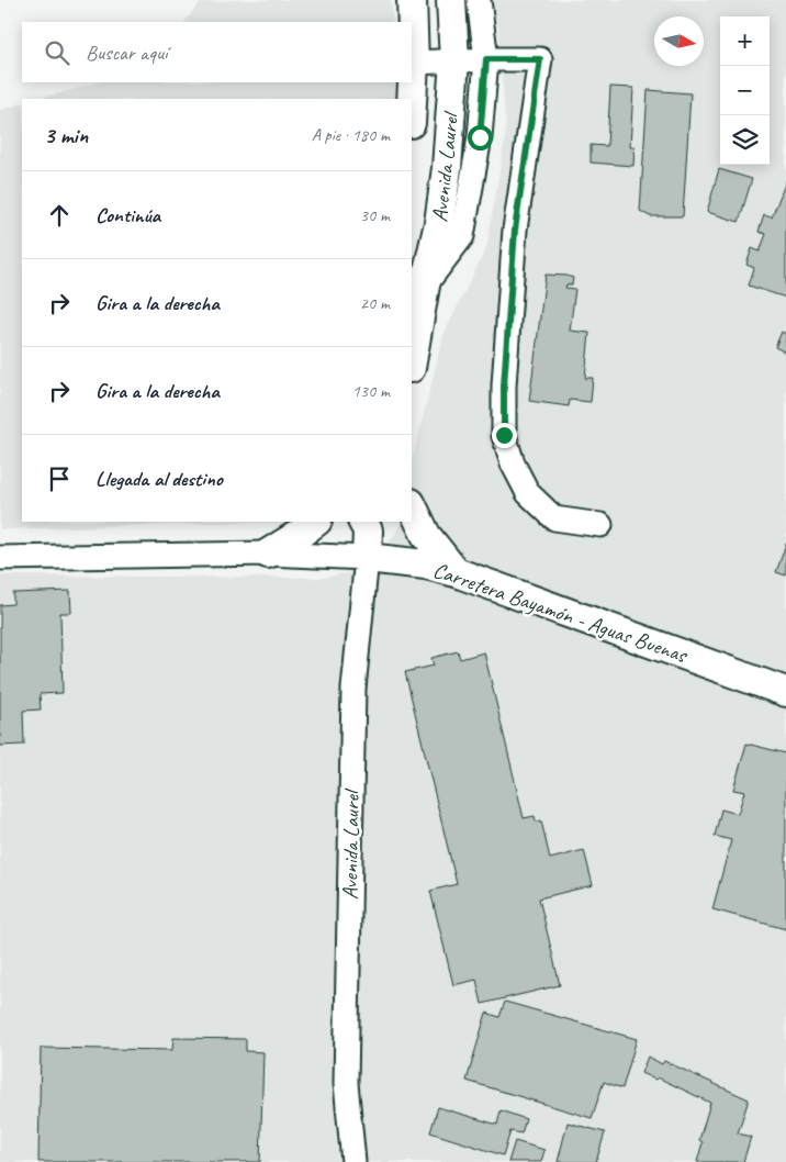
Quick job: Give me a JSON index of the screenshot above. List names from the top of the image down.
{
  "streets": {
    "main road": ["Avenida Laurel", "Carretera Bayamón - Aguas Buenas"]
  },
  "crossings": [
    ["Avenida Laurel", "Carretera Bayamón - Aguas Buenas"]
  ],
  "north": "right",
  "page": {
    "map_buttons": ["+", "−"],
    "search": "Buscar aquí",
    "heading": ["3 min", "A pie · 180 m"],
    "list": [
      ["Continúa", "30 m"],
      ["Gira a la derecha", "20 m"],
      ["Gira a la derecha", "130 m"],
      "Llegada al destino"
    ]
  }
}
